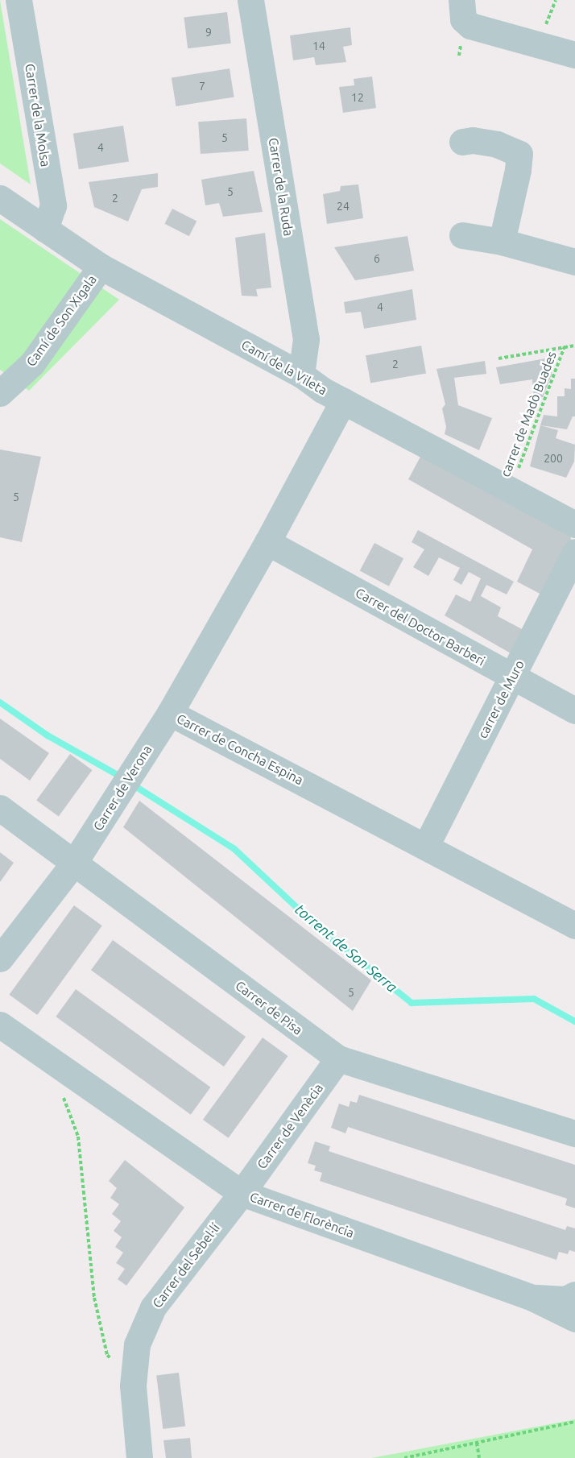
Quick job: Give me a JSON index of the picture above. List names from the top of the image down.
{
  "streets": {
    "street": [
      "Carrer de la Molsa",
      "Carrer de la Ruda",
      "Camí de Son Xigala",
      "Camí de la Vileta",
      "Carrer del Doctor Barberi",
      "carrer de Muro",
      "Carrer de Concha Espina",
      "Carrer de Verona",
      "Carrer de Pisa",
      "Carrer de Venècia",
      "Carrer de Florència",
      "Carrer del Sebel·lí"
    ],
    "path": ["carrer de Madò Buades"]
  },
  "crossings": [
    ["Carrer de la Molsa", "Camí de la Vileta"],
    ["Carrer de la Ruda", "Camí de la Vileta"],
    ["Camí de Son Xigala", "Camí de la Vileta"],
    ["Camí de la Vileta", "carrer de Madò Buades"],
    ["Camí de la Vileta", "Carrer de Concha Espina"],
    ["Carrer del Doctor Barberi", "carrer de Muro"],
    ["Carrer del Doctor Barberi", "Carrer de Concha Espina"],
    ["carrer de Muro", "Carrer de Concha Espina"],
    ["Carrer de Concha Espina", "Carrer de Verona"],
    ["Carrer de Verona", "Carrer de Pisa"],
    ["Carrer de Pisa", "Carrer de Venècia"],
    ["Carrer de Venècia", "Carrer de Florència"],
    ["Carrer de Venècia", "Carrer del Sebel·lí"],
    ["Carrer de Florència", "Carrer del Sebel·lí"]
  ],
  "water": ["torrent de Son Serra"],
  "house_numbers": [
    "9",
    "14",
    "7",
    "12",
    "5",
    "4",
    "5",
    "2",
    "24",
    "6",
    "4",
    "2",
    "200",
    "5",
    "5"
  ]
}
